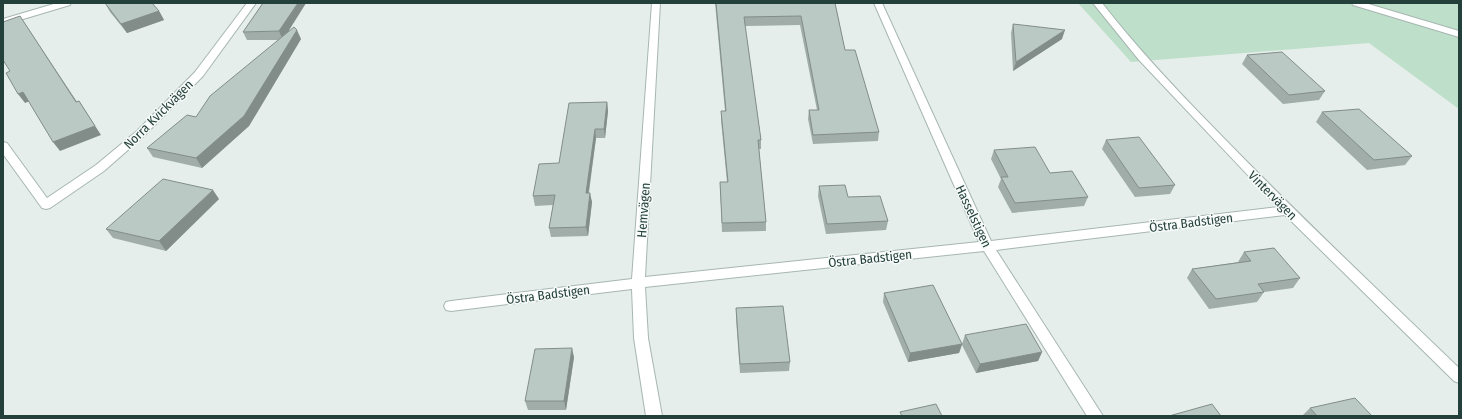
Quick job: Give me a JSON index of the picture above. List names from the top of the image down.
{
  "streets": {
    "street": [
      "Norra Kvickvägen",
      "Vintervägen",
      "Hemvägen",
      "Hasselstigen",
      "Östra Badstigen"
    ]
  },
  "crossings": [
    ["Vintervägen", "Östra Badstigen"],
    ["Hemvägen", "Östra Badstigen"],
    ["Hasselstigen", "Östra Badstigen"]
  ]
}
